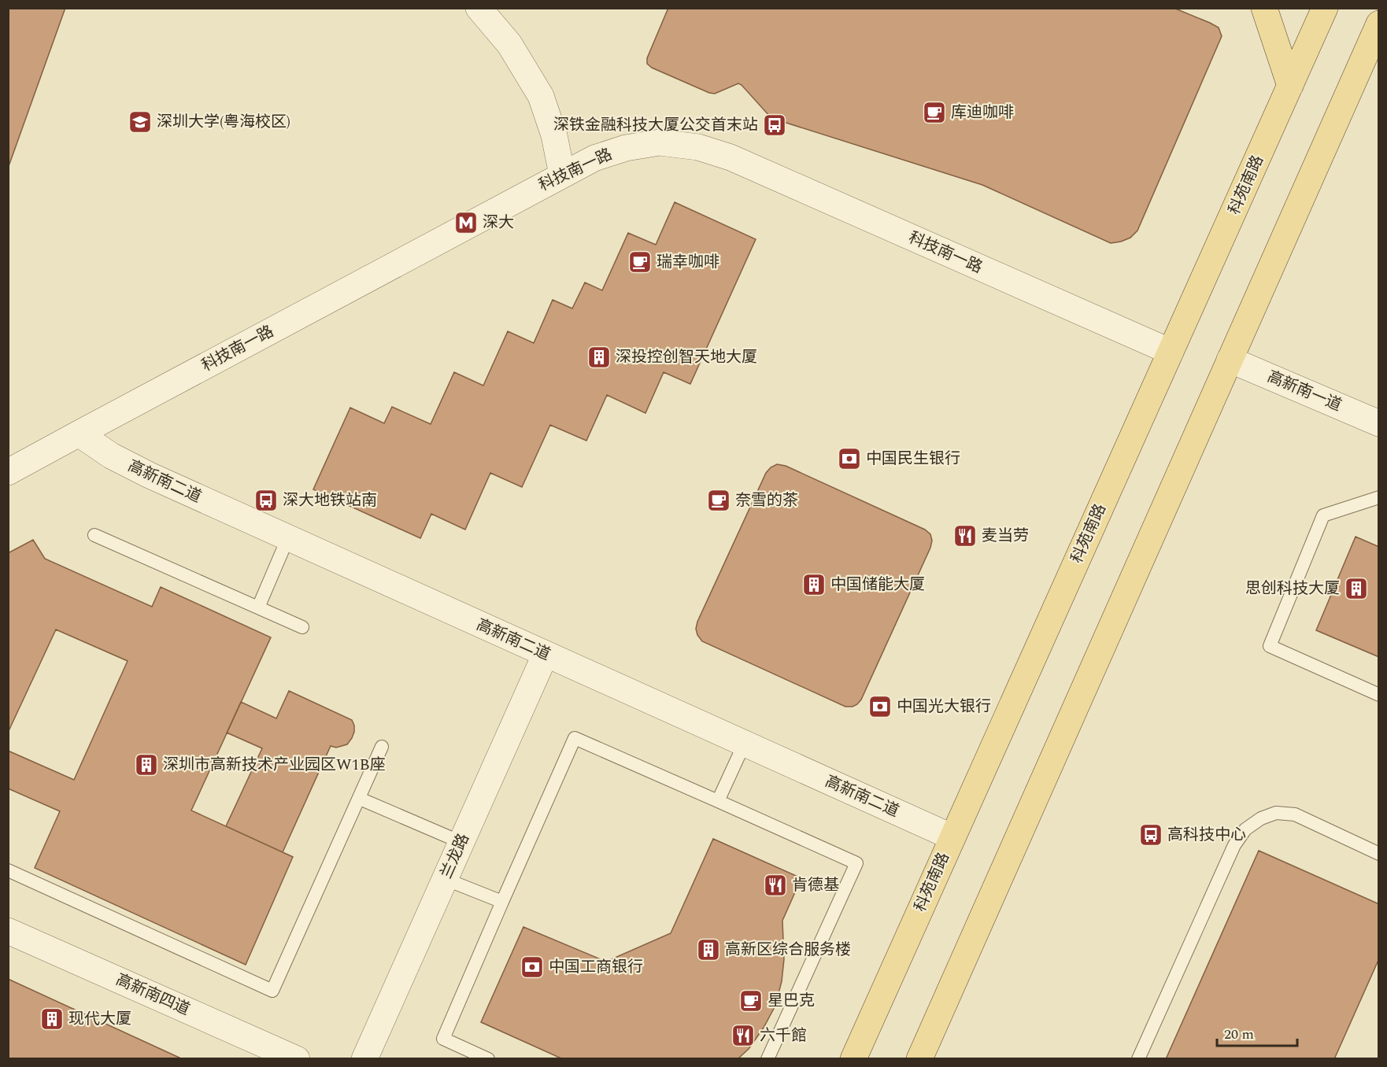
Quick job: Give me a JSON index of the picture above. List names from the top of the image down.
{
  "streets": {
    "main road": ["科苑南路"],
    "street": [
      "科技南一路",
      "高新南一道",
      "高新南二道",
      "兰龙路",
      "高新南四道"
    ]
  },
  "crossings": [
    ["科技南一路", "科苑南路"],
    ["科技南一路", "高新南二道"],
    ["科苑南路", "高新南二道"],
    ["高新南二道", "兰龙路"]
  ],
  "places": {
    "cafe": [
      "库迪咖啡",
      "瑞幸咖啡",
      "奈雪的茶",
      "星巴克"
    ],
    "school or university": ["深圳大学(粤海校区)"],
    "bus stop": ["深铁金融科技大厦公交首末站", "深大地铁站南", "高科技中心"],
    "metro station": ["深大"],
    "building": [
      "深投控创智天地大厦",
      "中国储能大厦",
      "思创科技大厦",
      "深圳市高新技术产业园区W1B座",
      "高新区综合服务楼",
      "现代大厦"
    ],
    "bank": ["中国民生银行", "中国光大银行", "中国工商银行"],
    "restaurant": ["麦当劳", "肯德基", "六千館"]
  },
  "scale_bar": "20 m"
}
